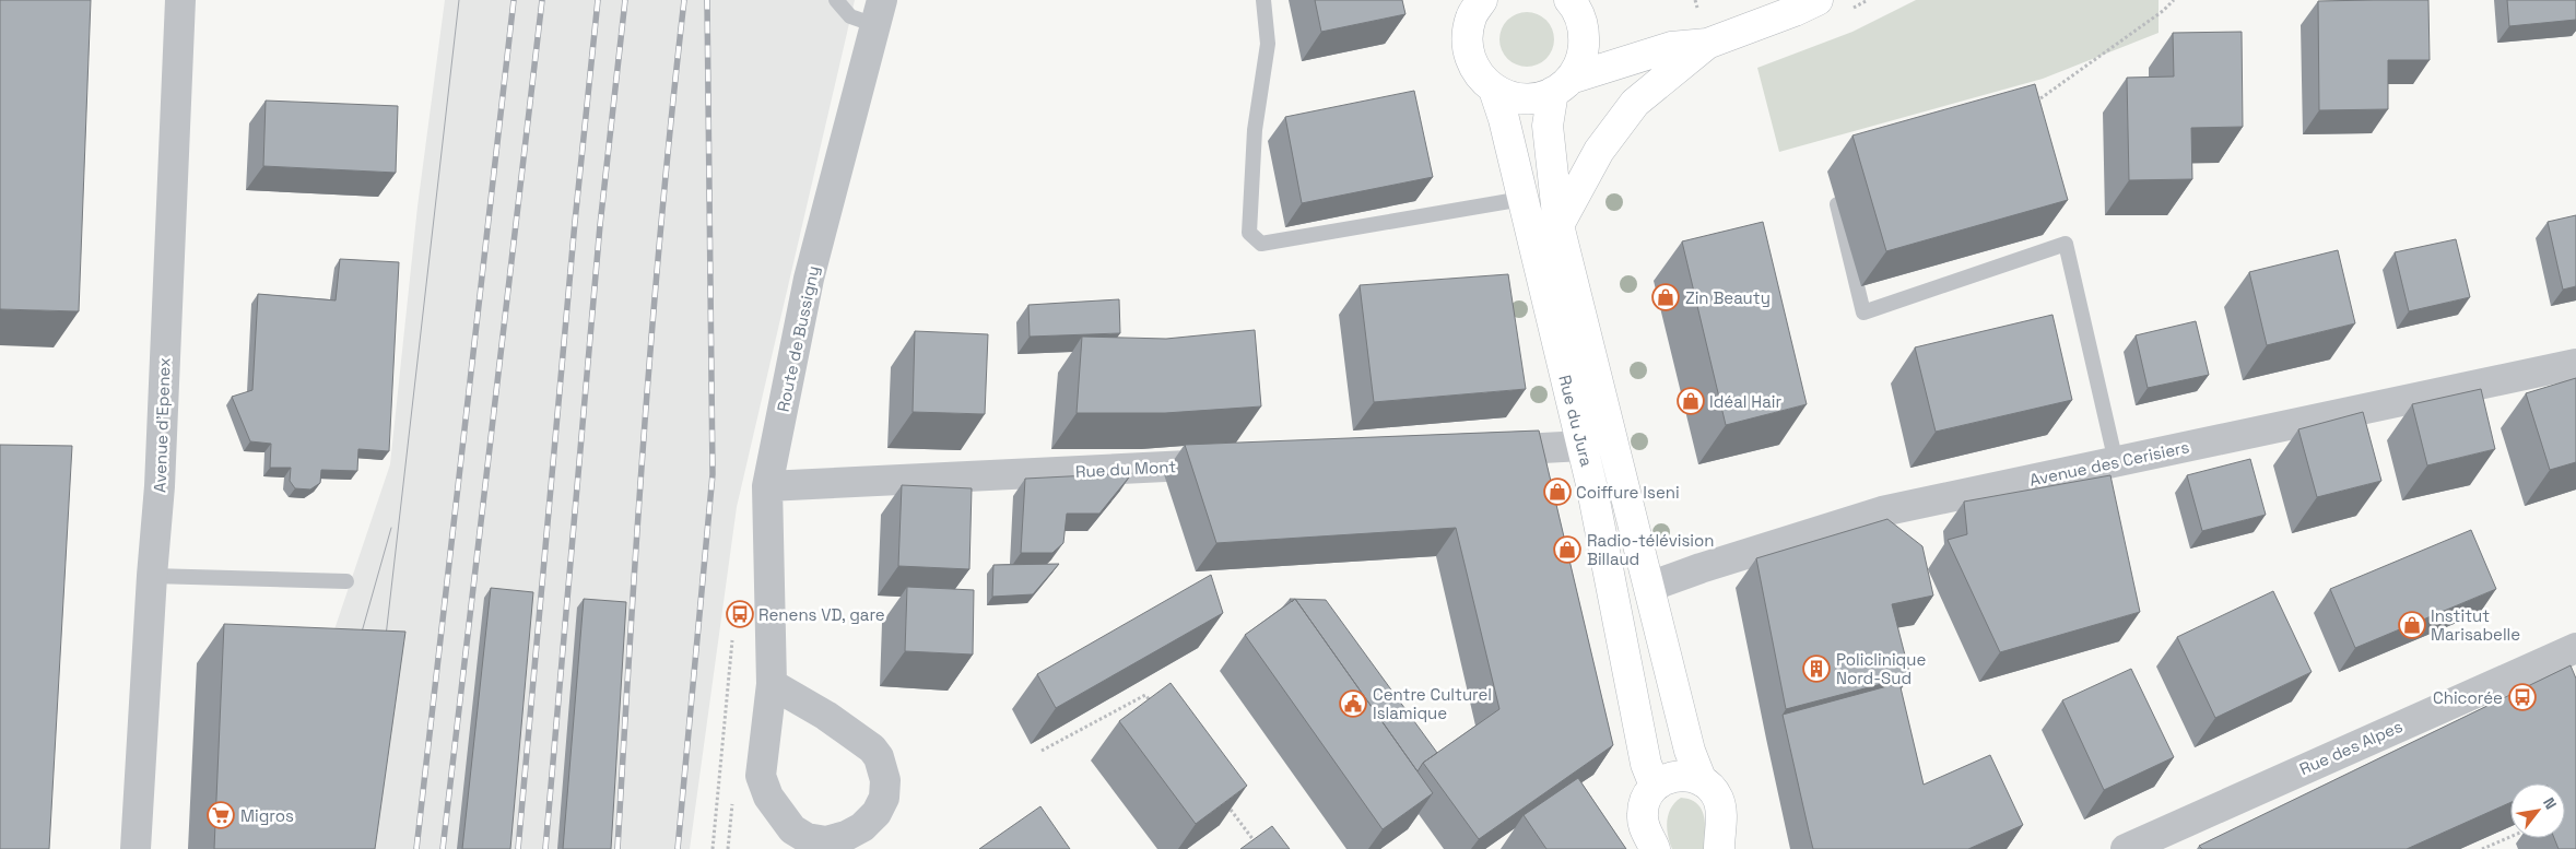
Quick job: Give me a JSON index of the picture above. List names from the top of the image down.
{
  "streets": {
    "main road": ["Rue du Jura"],
    "street": [
      "Route de Bussigny",
      "Avenue d'Epenex",
      "Avenue des Cerisiers",
      "Rue du Mont",
      "Rue des Alpes"
    ]
  },
  "crossings": [
    ["Route de Bussigny", "Rue du Mont"],
    ["Rue du Jura", "Avenue des Cerisiers"]
  ],
  "places": {
    "shop": [
      "Zin Beauty",
      "Idéal Hair",
      "Coiffure Iseni",
      "Radio-télévision Billaud",
      "Institut Marisabelle"
    ],
    "bus stop": ["Renens VD, gare", "Chicorée"],
    "building": ["Policlinique Nord-Sud"],
    "public building": ["Centre Culturel Islamique"],
    "supermarket": ["Migros"]
  },
  "north": "top right"
}
